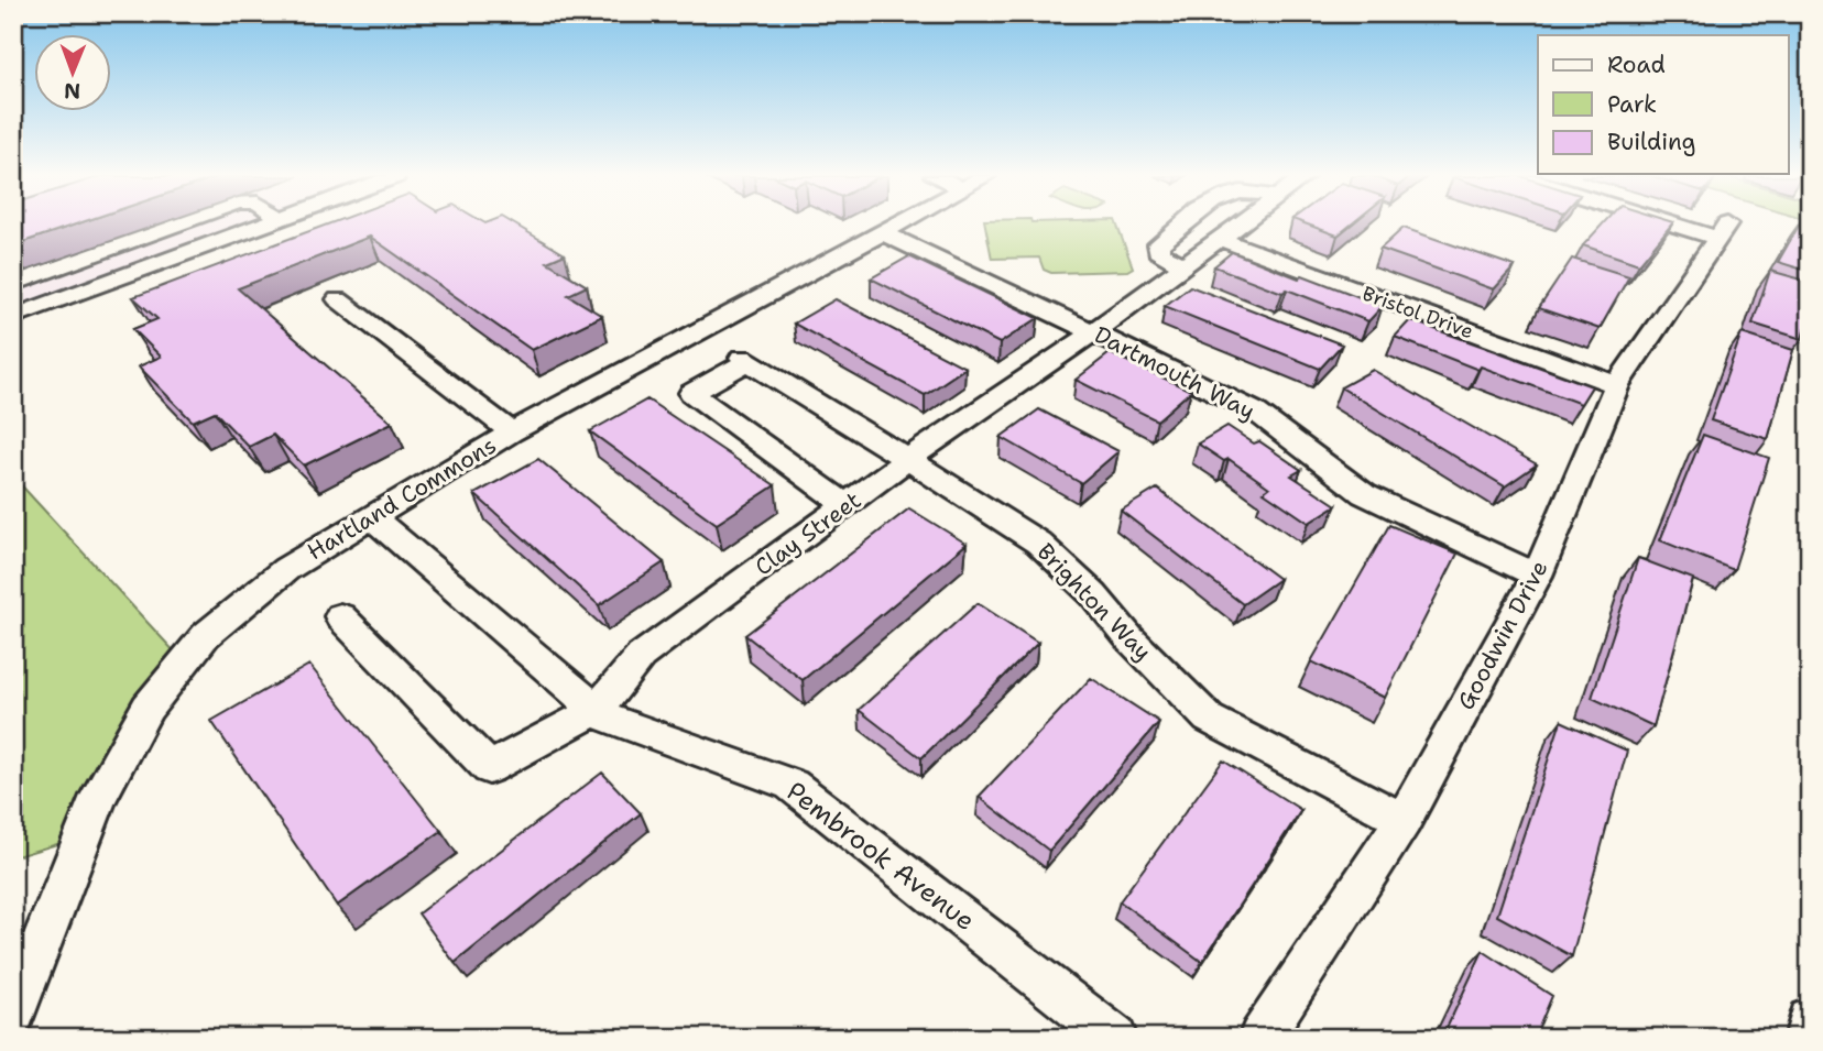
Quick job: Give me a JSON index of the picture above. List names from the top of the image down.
{
  "streets": {
    "street": [
      "Bristol Drive",
      "Dartmouth Way",
      "Hartland Commons",
      "Clay Street",
      "Brighton Way",
      "Goodwin Drive",
      "Pembrook Avenue"
    ]
  },
  "crossings": [
    ["Bristol Drive", "Clay Street"],
    ["Bristol Drive", "Goodwin Drive"],
    ["Dartmouth Way", "Hartland Commons"],
    ["Dartmouth Way", "Clay Street"],
    ["Dartmouth Way", "Goodwin Drive"],
    ["Hartland Commons", "Pembrook Avenue"],
    ["Clay Street", "Brighton Way"],
    ["Clay Street", "Pembrook Avenue"],
    ["Brighton Way", "Goodwin Drive"]
  ],
  "legend": ["Road", "Park", "Building"],
  "north": "bottom"
}
